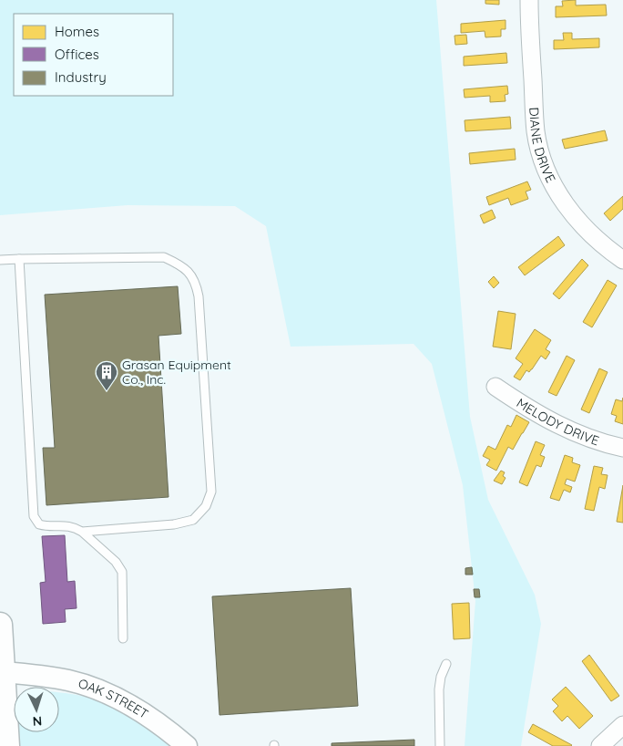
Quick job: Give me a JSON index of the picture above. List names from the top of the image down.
{
  "streets": {
    "street": ["DIANE DRIVE", "MELODY DRIVE", "OAK STREET"]
  },
  "places": {
    "building": ["Grasan Equipment Co., Inc."]
  },
  "legend": ["Homes", "Offices", "Industry"],
  "north": "bottom"
}
